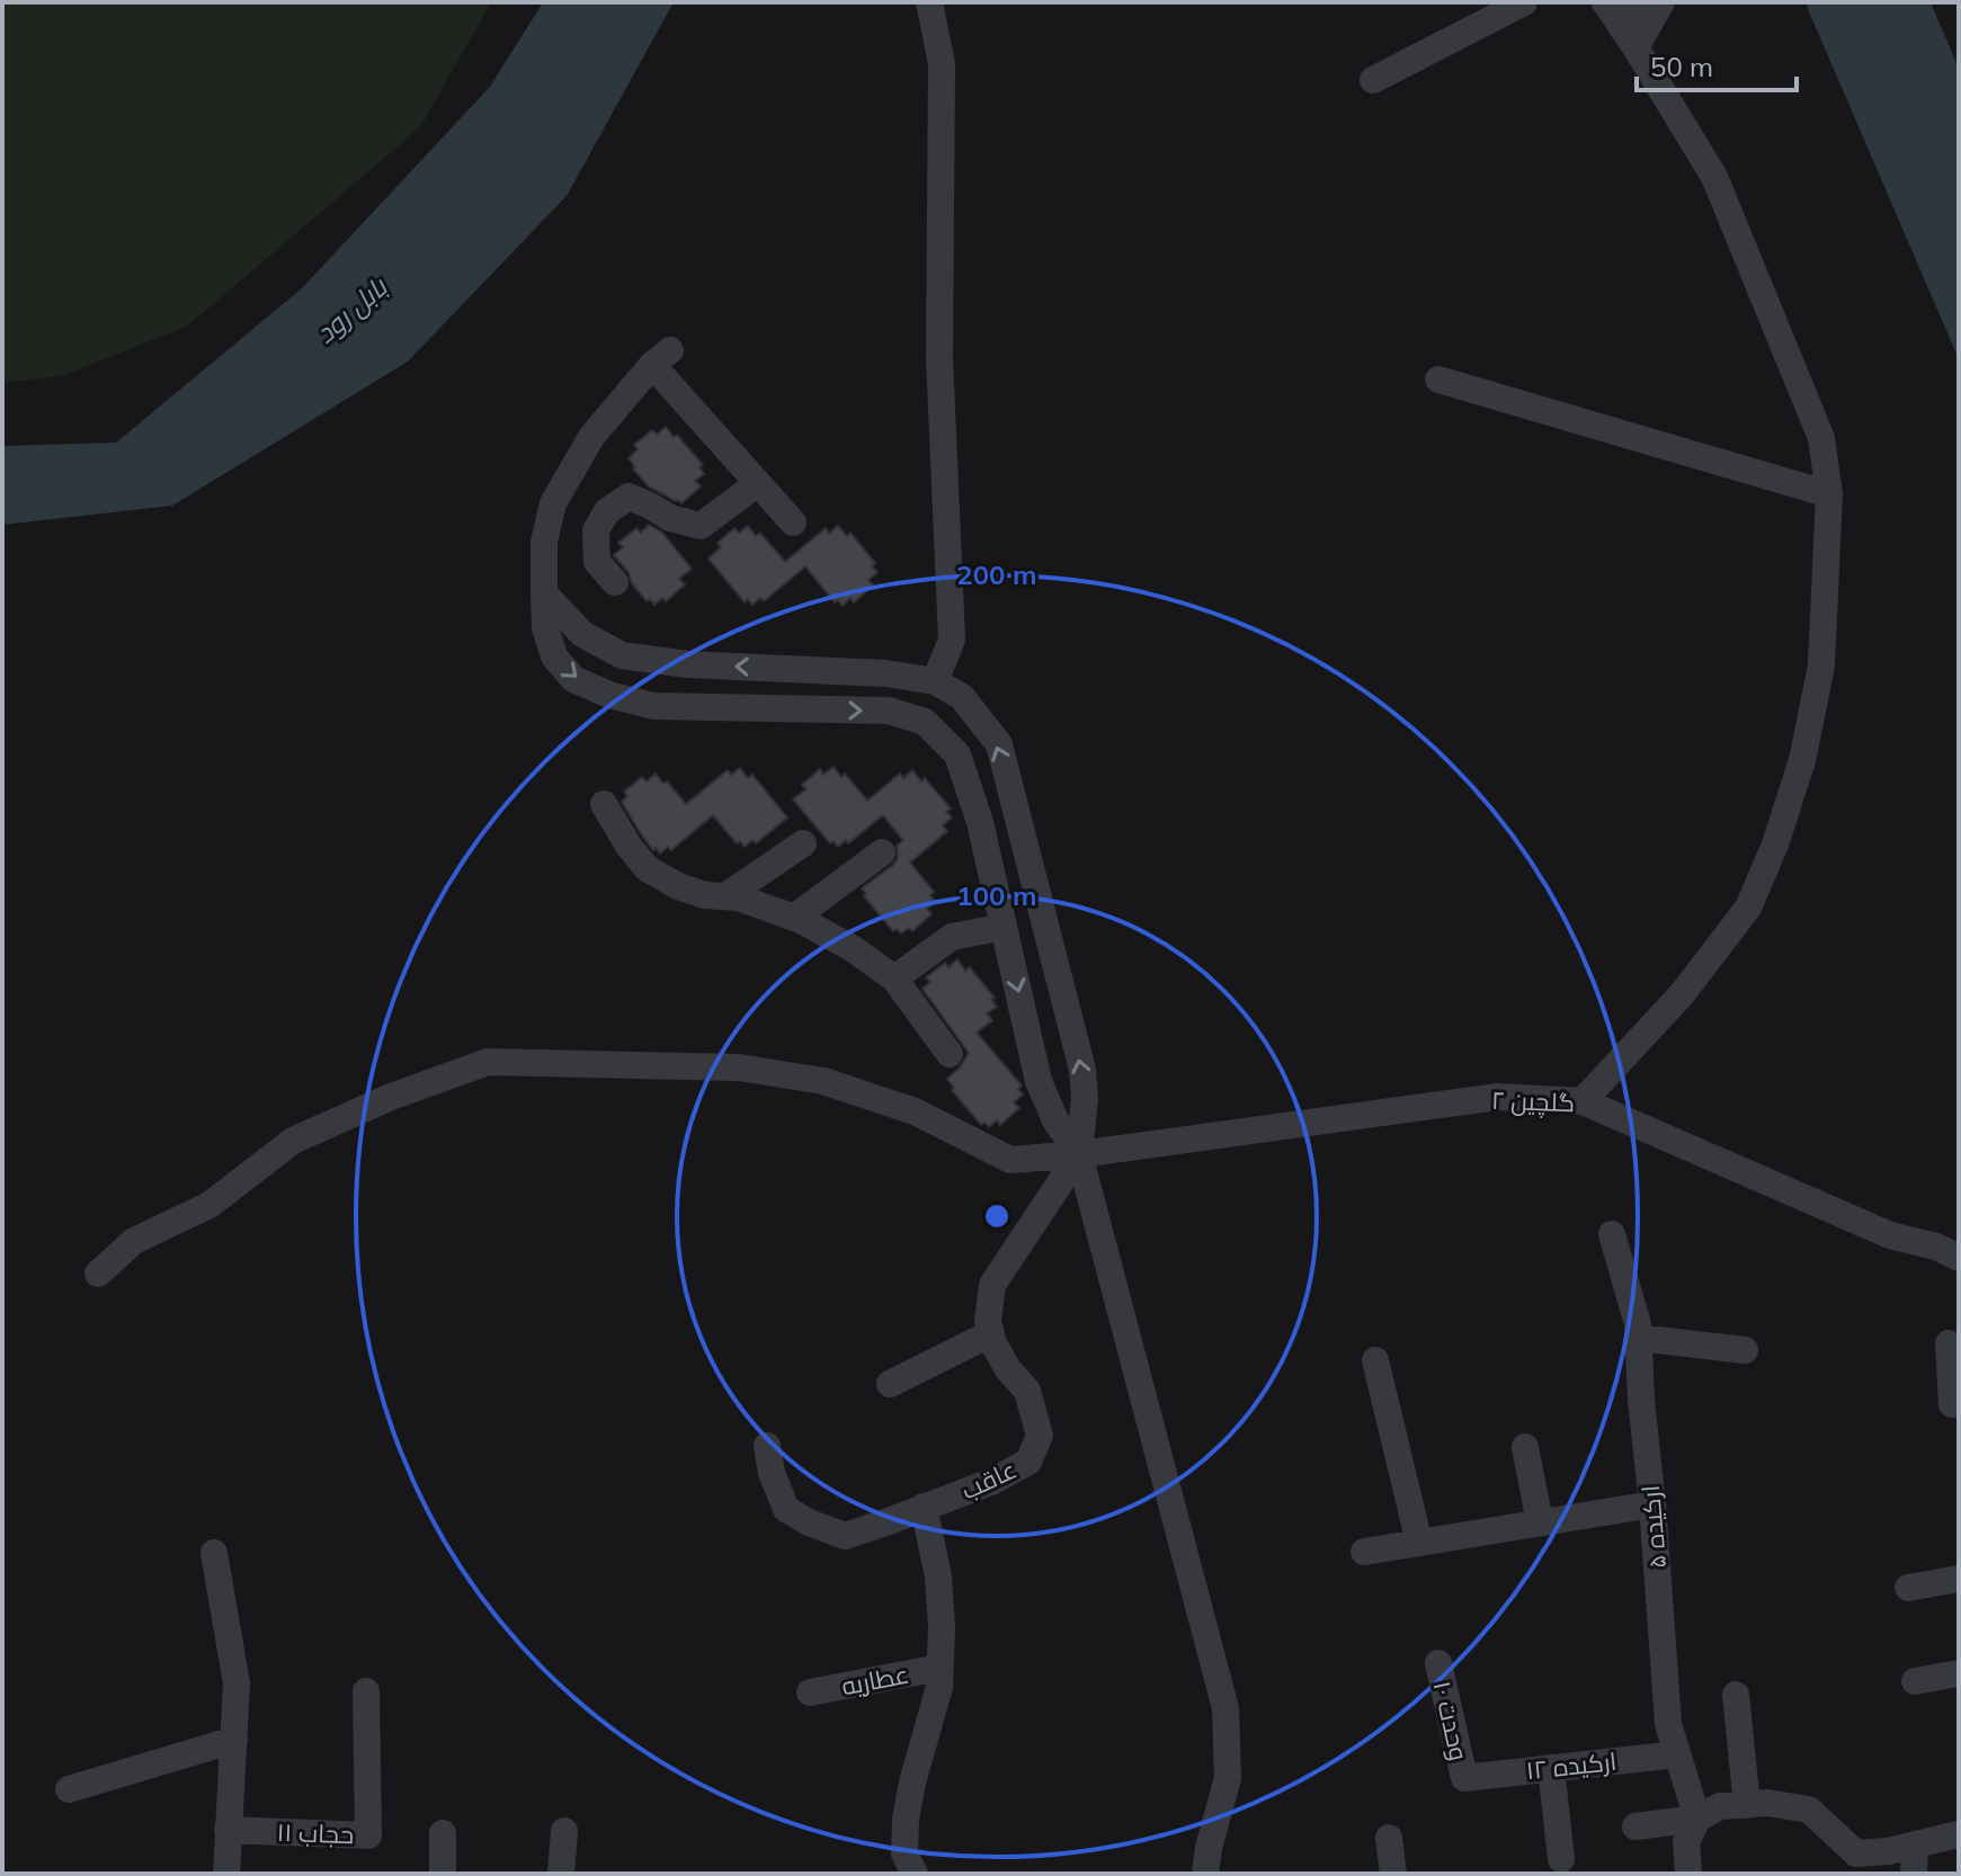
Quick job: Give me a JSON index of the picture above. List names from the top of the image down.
{
  "streets": {
    "street": [
      "گلچین ۲",
      "عاقب",
      "ارکیده ۵",
      "عطاریه",
      "وحدت ۱۰",
      "ارکیده ۱۲",
      "حجاب ۱۱"
    ]
  },
  "crossings": [
    ["گلچین ۲", "عاقب"],
    ["ارکیده ۵", "ارکیده ۱۲"],
    ["وحدت ۱۰", "ارکیده ۱۲"]
  ],
  "water": ["بابل رود"],
  "scale_bar": "50 m",
  "rings": ["200 m", "100 m"]
}
